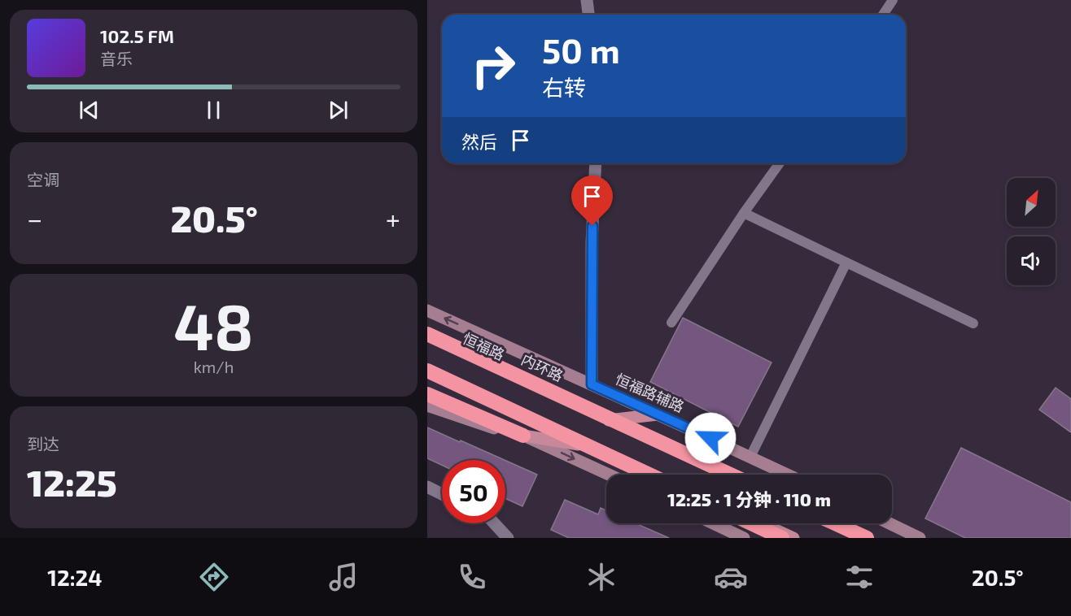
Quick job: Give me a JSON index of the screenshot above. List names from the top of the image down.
{
  "streets": {
    "highway": ["内环路"],
    "main road": ["恒福路", "恒福路辅路"]
  },
  "north": "top right",
  "page": {
    "turn": ["50 m", "右转"],
    "song": ["102.5 FM", "音乐"],
    "then": "然后",
    "tile": [
      "空调",
      ["48", "km/h"],
      ["到达", "12:25"]
    ],
    "heat": ["−", "20.5°", "+"],
    "limit": "50",
    "trip": "12:25 · 1 分钟 · 110 m",
    "tabs": ["12:24", "20.5°"]
  }
}
